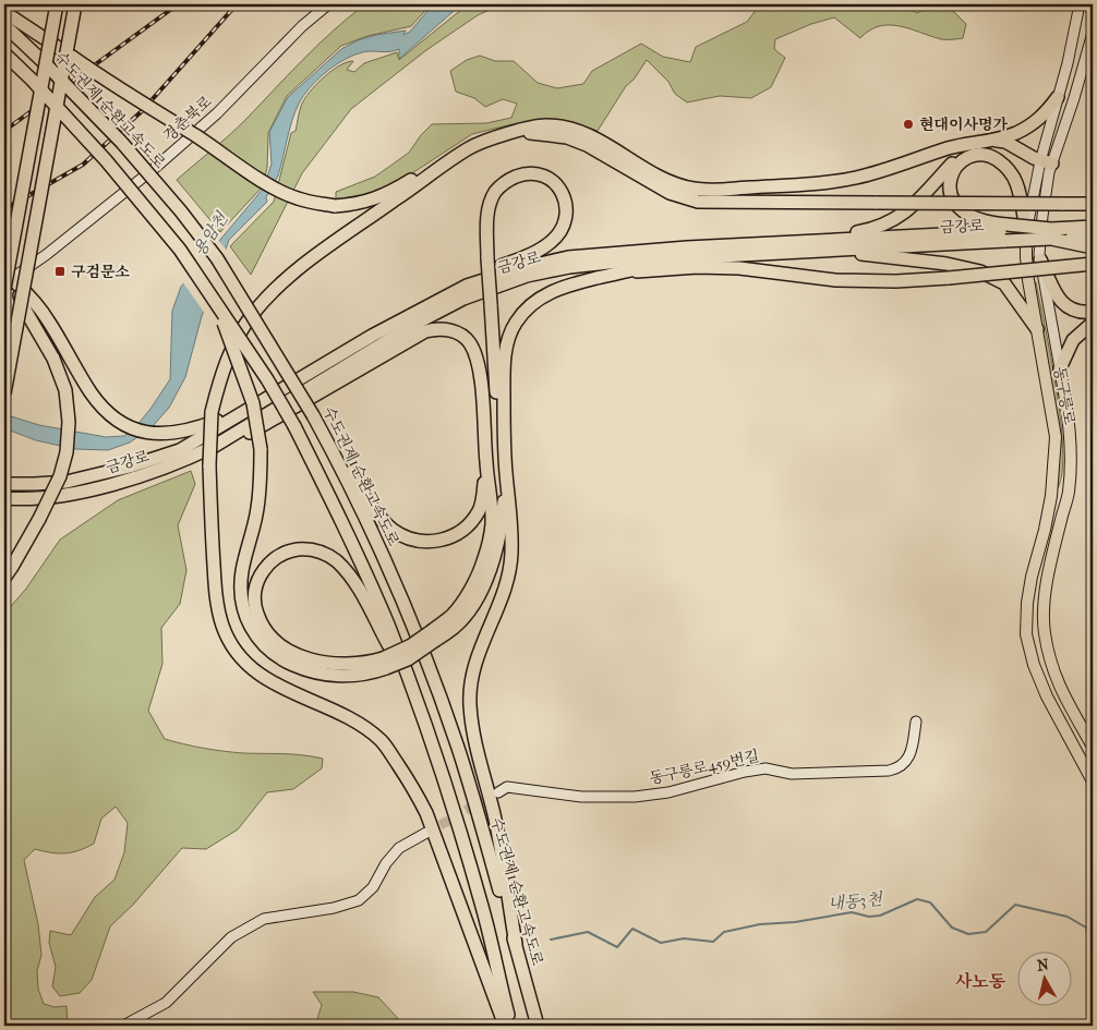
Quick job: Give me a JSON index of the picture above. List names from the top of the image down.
{
  "streets": {
    "highway": ["수도권제1순환고속도로", "금강로"],
    "main road": ["동구릉로"],
    "street": ["경춘북로", "동구릉로459번길"]
  },
  "districts": ["사노동"],
  "water": ["용암천", "내동3천"],
  "places": {
    "other": ["현대이사명가"],
    "transit": ["구검문소"]
  },
  "north": "top"
}
